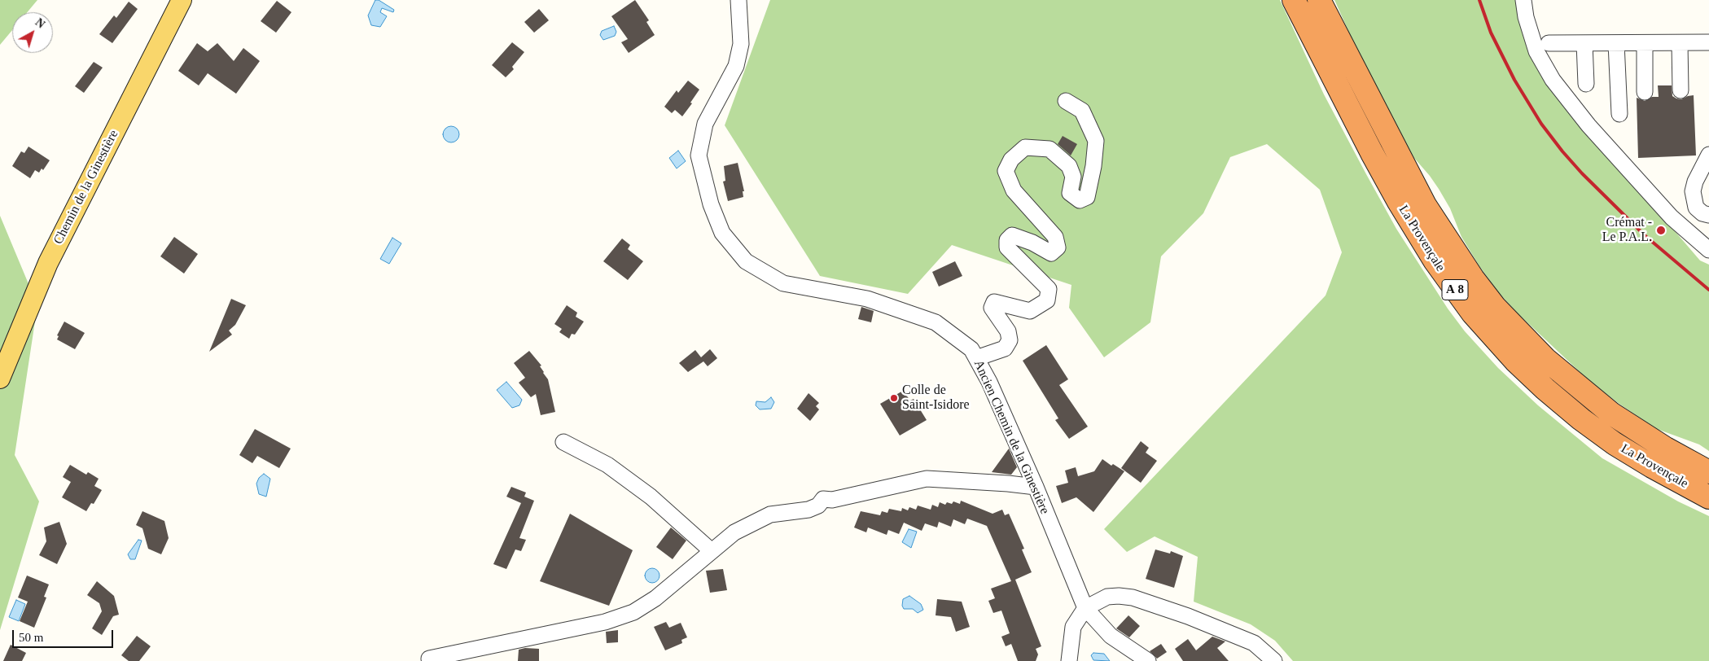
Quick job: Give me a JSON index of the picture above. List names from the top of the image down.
{
  "streets": {
    "highway": ["La Provençale", "A 8"],
    "main road": ["Chemin de la Ginestière"],
    "street": ["Ancien Chemin de la Ginestière"]
  },
  "places": ["Crémat - Le P.A.L.", "Colle de Saint-Isidore"],
  "scale_bar": "50 m",
  "north": "top right"
}
